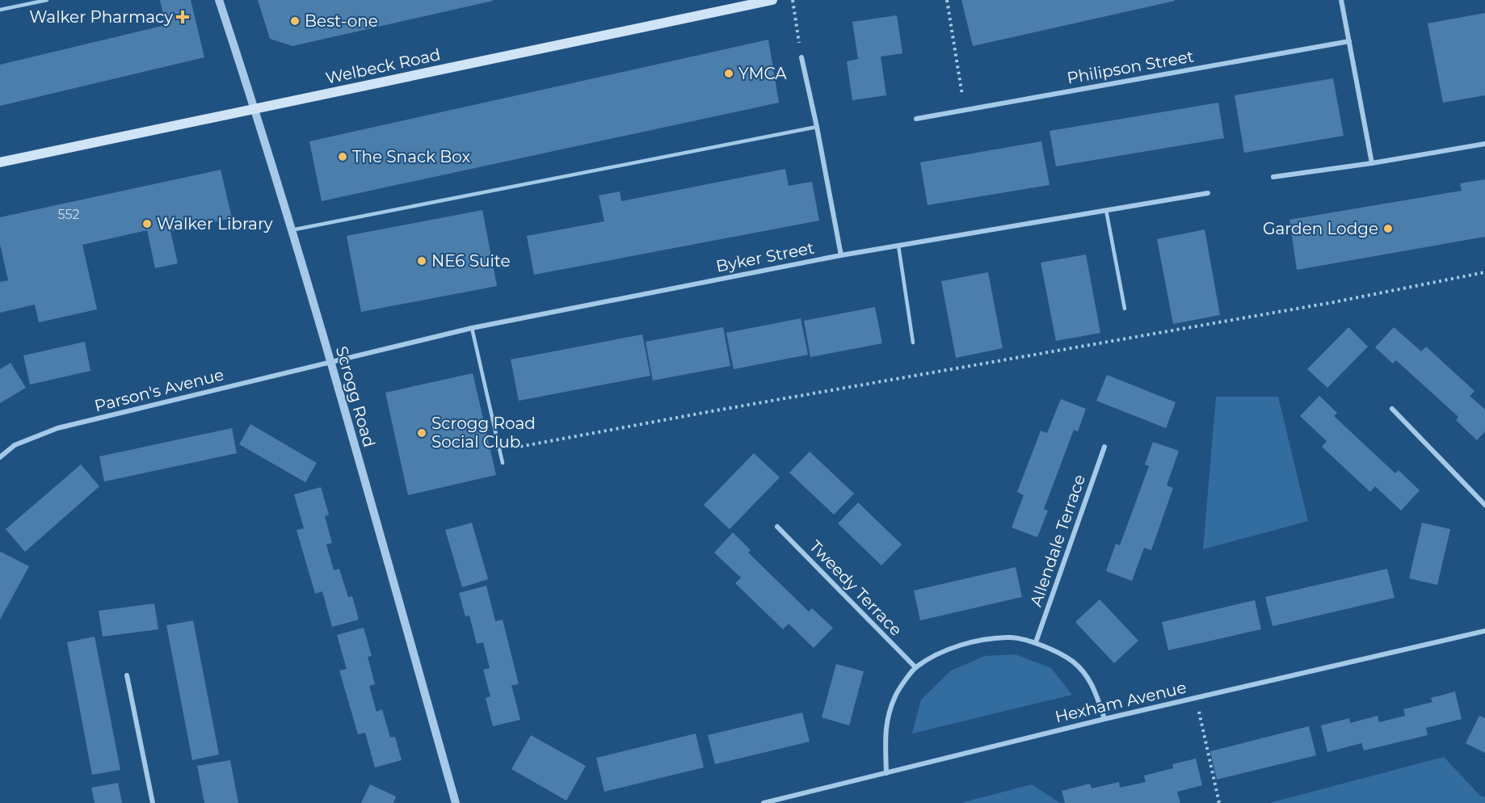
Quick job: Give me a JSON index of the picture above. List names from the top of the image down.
{
  "streets": {
    "main road": ["Welbeck Road"],
    "street": [
      "Philipson Street",
      "Byker Street",
      "Parson's Avenue",
      "Scrogg Road",
      "Allendale Terrace",
      "Tweedy Terrace",
      "Hexham Avenue"
    ]
  },
  "crossings": [
    ["Welbeck Road", "Scrogg Road"],
    ["Byker Street", "Parson's Avenue"],
    ["Byker Street", "Scrogg Road"],
    ["Parson's Avenue", "Scrogg Road"]
  ],
  "places": {
    "health": ["Walker Pharmacy"],
    "other": [
      "Best-one",
      "YMCA",
      "The Snack Box",
      "Walker Library",
      "Garden Lodge",
      "NE6 Suite",
      "Scrogg Road Social Club"
    ]
  },
  "house_numbers": ["552"]
}
